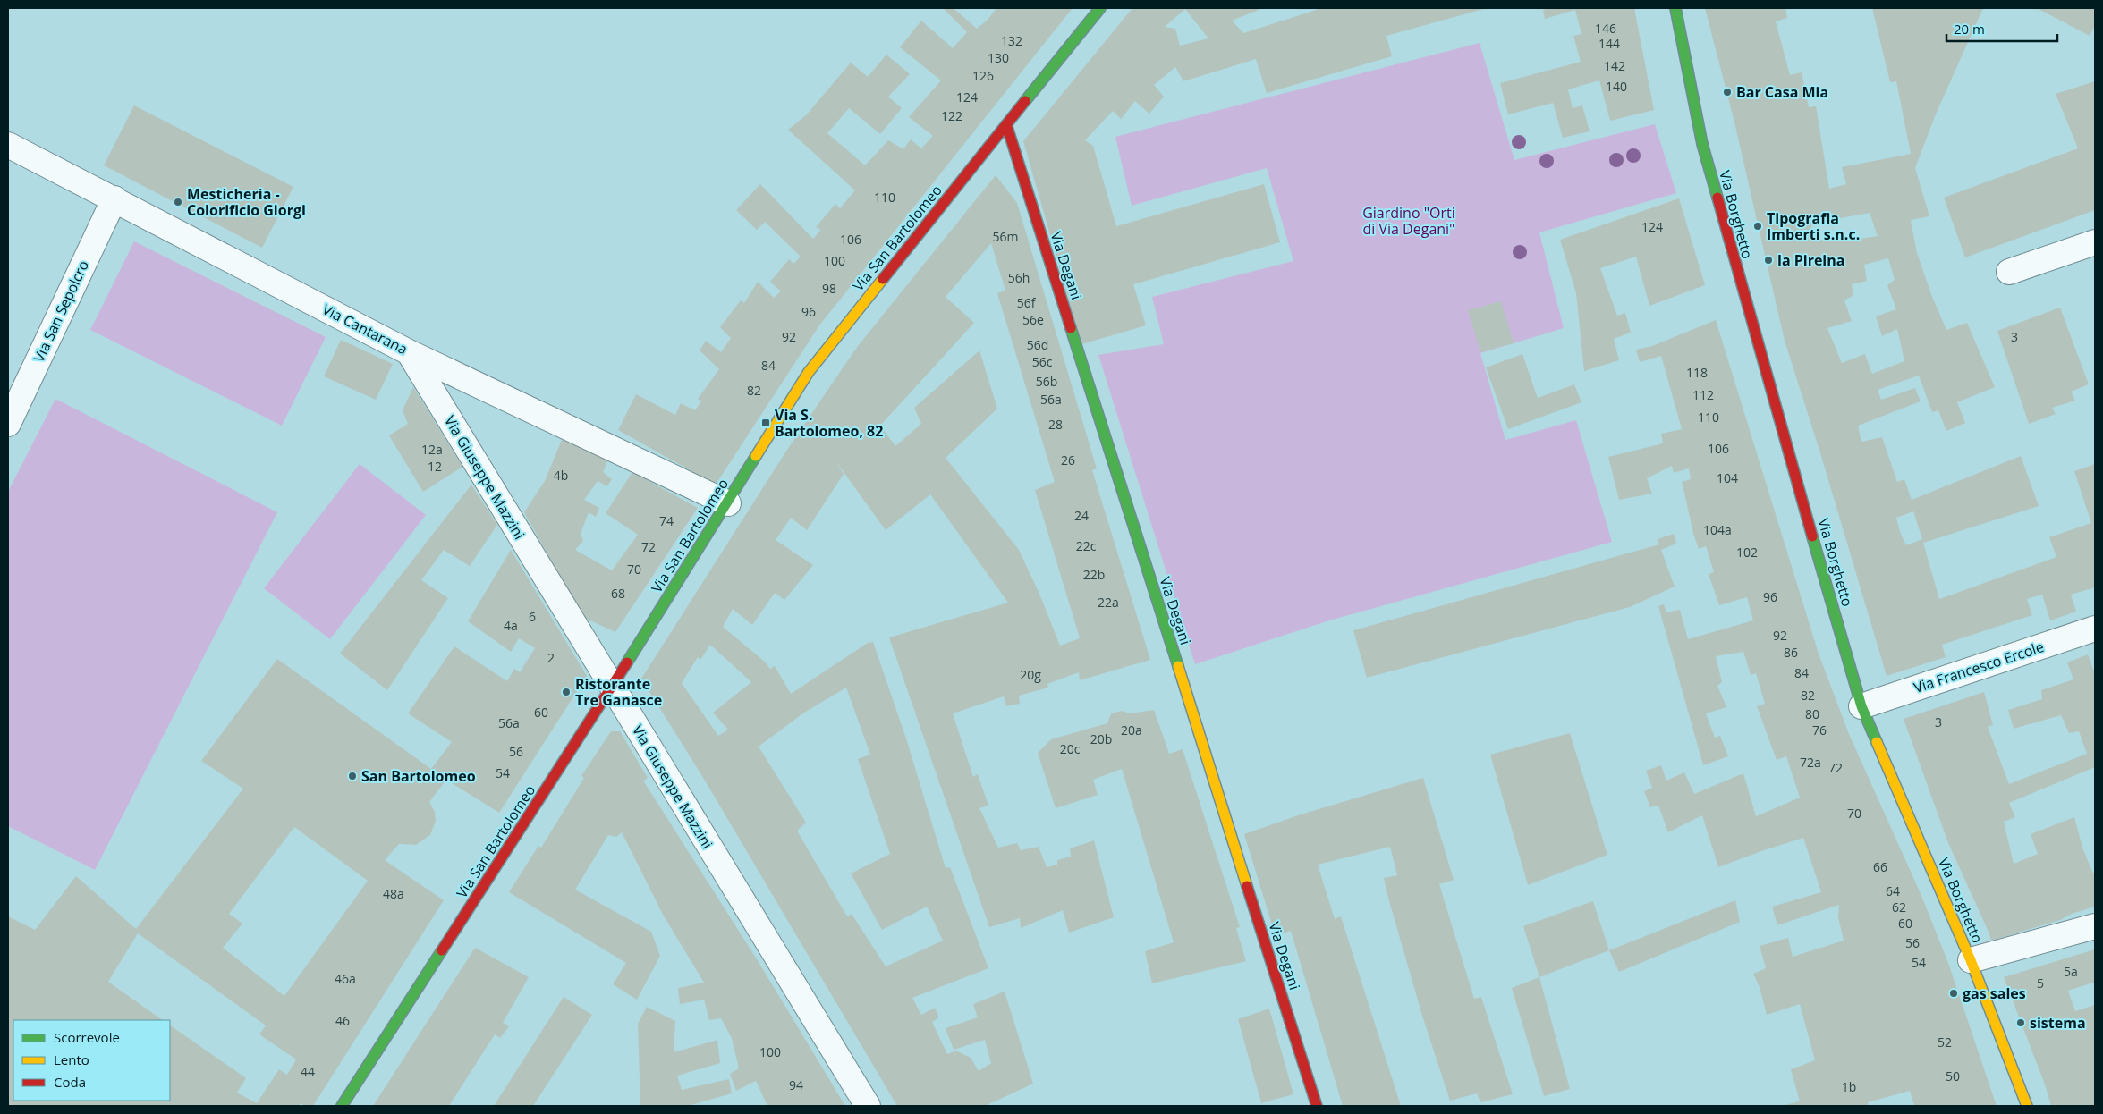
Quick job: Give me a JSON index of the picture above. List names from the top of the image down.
{
  "streets": {
    "street": [
      "Via Borghetto",
      "Via San Bartolomeo",
      "Via Degani",
      "Via San Sepolcro",
      "Via Cantarana",
      "Via Giuseppe Mazzini",
      "Via Francesco Ercole"
    ]
  },
  "crossings": [
    ["Via Borghetto", "Via Francesco Ercole"],
    ["Via San Bartolomeo", "Via Degani"],
    ["Via San Bartolomeo", "Via Cantarana"],
    ["Via San Bartolomeo", "Via Giuseppe Mazzini"],
    ["Via San Sepolcro", "Via Cantarana"],
    ["Via Cantarana", "Via Giuseppe Mazzini"]
  ],
  "parks": ["Giardino \"Orti di Via Degani\""],
  "places": {
    "other": [
      "Bar Casa Mia",
      "Mesticheria - Colorificio Giorgi",
      "Tipografia Imberti s.n.c.",
      "la Pireina",
      "Ristorante Tre Ganasce",
      "San Bartolomeo",
      "gas sales",
      "sistema"
    ],
    "transit": ["Via S. Bartolomeo, 82"]
  },
  "house_numbers": [
    "146",
    "132",
    "144",
    "130",
    "142",
    "126",
    "140",
    "124",
    "122",
    "110",
    "124",
    "56m",
    "106",
    "100",
    "56h",
    "98",
    "56f",
    "96",
    "56e",
    "92",
    "3",
    "56d",
    "56c",
    "84",
    "118",
    "56b",
    "82",
    "112",
    "56a",
    "110",
    "28",
    "106",
    "12a",
    "26",
    "12",
    "4b",
    "104",
    "24",
    "74",
    "104a",
    "22c",
    "72",
    "102",
    "70",
    "22b",
    "68",
    "96",
    "22a",
    "6",
    "4a",
    "92",
    "86",
    "2",
    "84",
    "20g",
    "82",
    "60",
    "80",
    "3",
    "56a",
    "20a",
    "76",
    "20b",
    "20c",
    "56",
    "72a",
    "72",
    "54",
    "70",
    "66",
    "64",
    "48a",
    "62",
    "60",
    "56",
    "54",
    "5a",
    "46a",
    "5",
    "46",
    "52",
    "100",
    "44",
    "50",
    "94",
    "1b"
  ],
  "legend": ["Scorrevole", "Lento", "Coda"],
  "scale_bar": "20 m"
}
